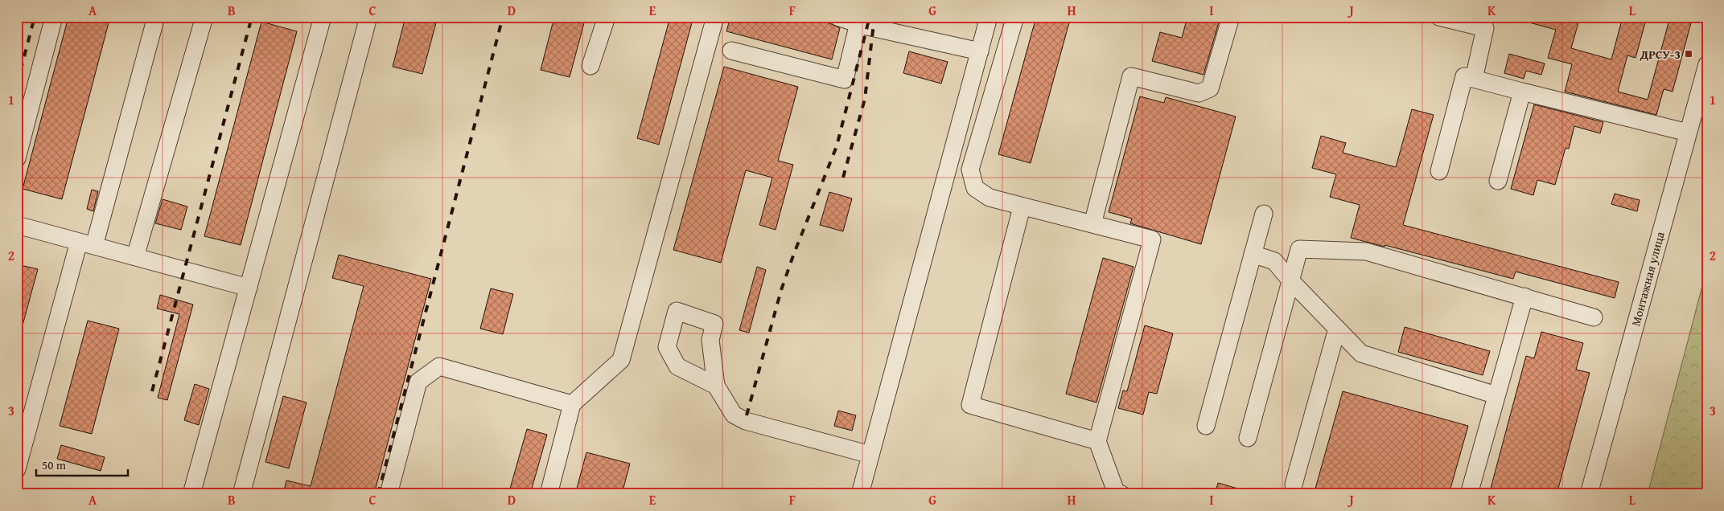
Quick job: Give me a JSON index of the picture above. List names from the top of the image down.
{
  "streets": {
    "street": ["Монтажная улица"]
  },
  "places": {
    "transit": ["ДРСУ-3"]
  },
  "scale_bar": "50 m",
  "grid": {
    "columns": [
      "A",
      "B",
      "C",
      "D",
      "E",
      "F",
      "G",
      "H",
      "I",
      "J",
      "K",
      "L"
    ],
    "rows": ["1", "2", "3"]
  }
}
